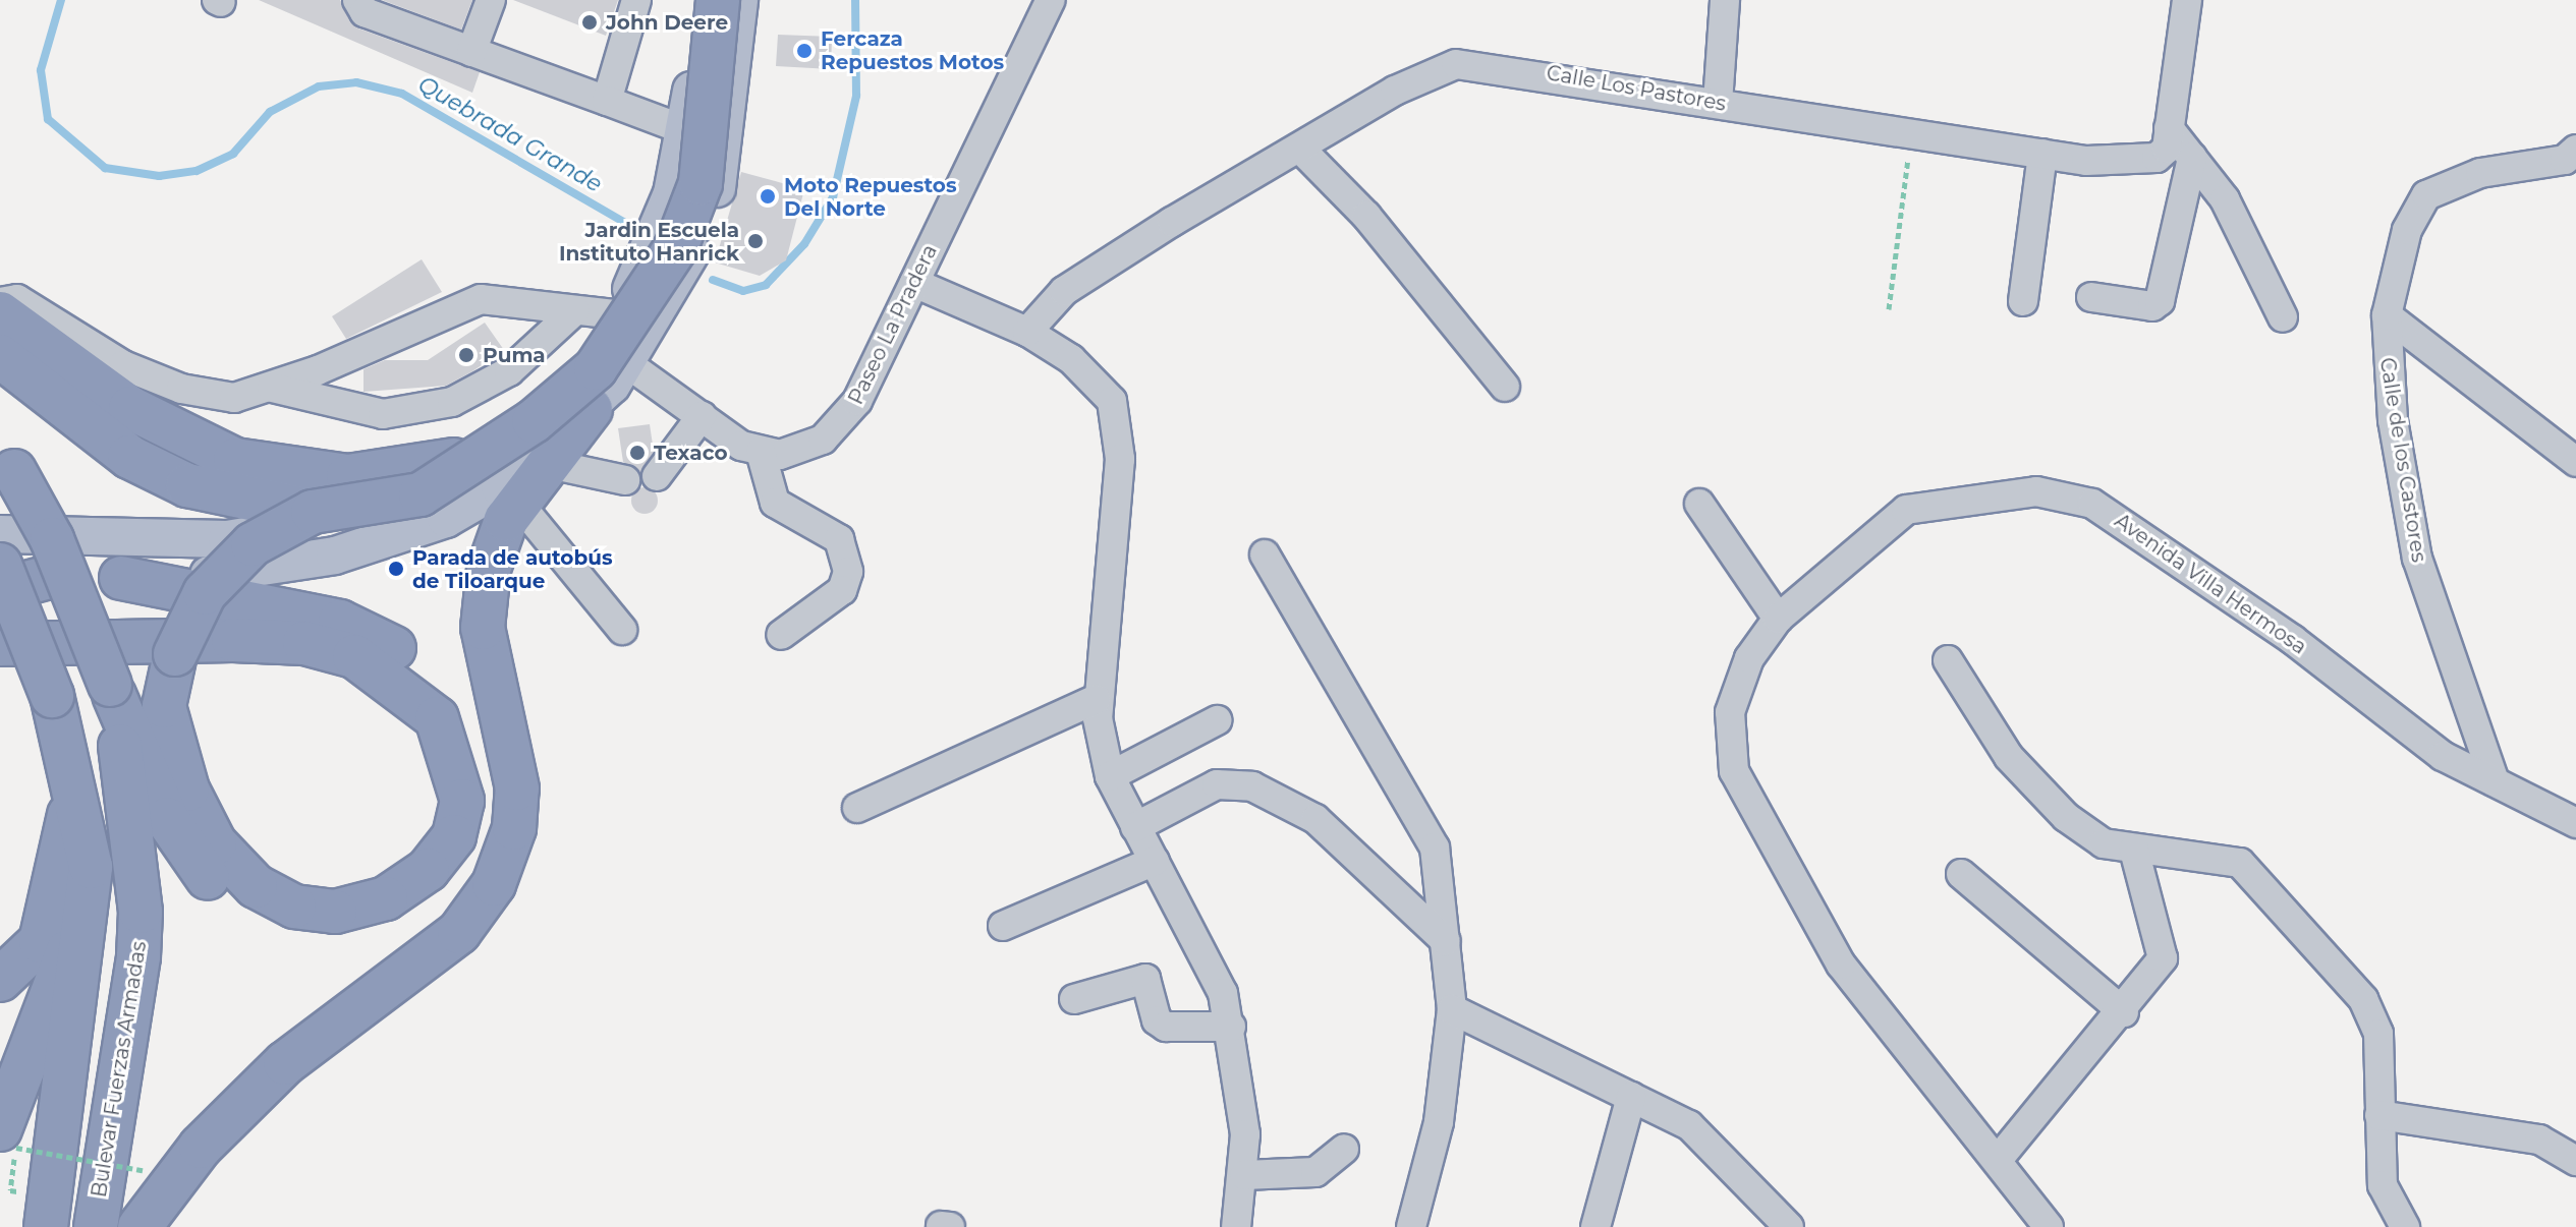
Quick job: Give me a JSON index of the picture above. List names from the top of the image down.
{
  "streets": {
    "highway": ["Bulevar Fuerzas Armadas"],
    "street": [
      "Calle Los Pastores",
      "Paseo La Pradera",
      "Calle de los Castores",
      "Avenida Villa Hermosa"
    ]
  },
  "crossings": [
    ["Calle de los Castores", "Avenida Villa Hermosa"]
  ],
  "water": ["Quebrada Grande"],
  "places": [
    "John Deere",
    "Fercaza Repuestos Motos",
    "Moto Repuestos Del Norte",
    "Jardin Escuela Instituto Hanrick",
    "Puma",
    "Texaco",
    "Parada de autobús de Tiloarque"
  ]
}
